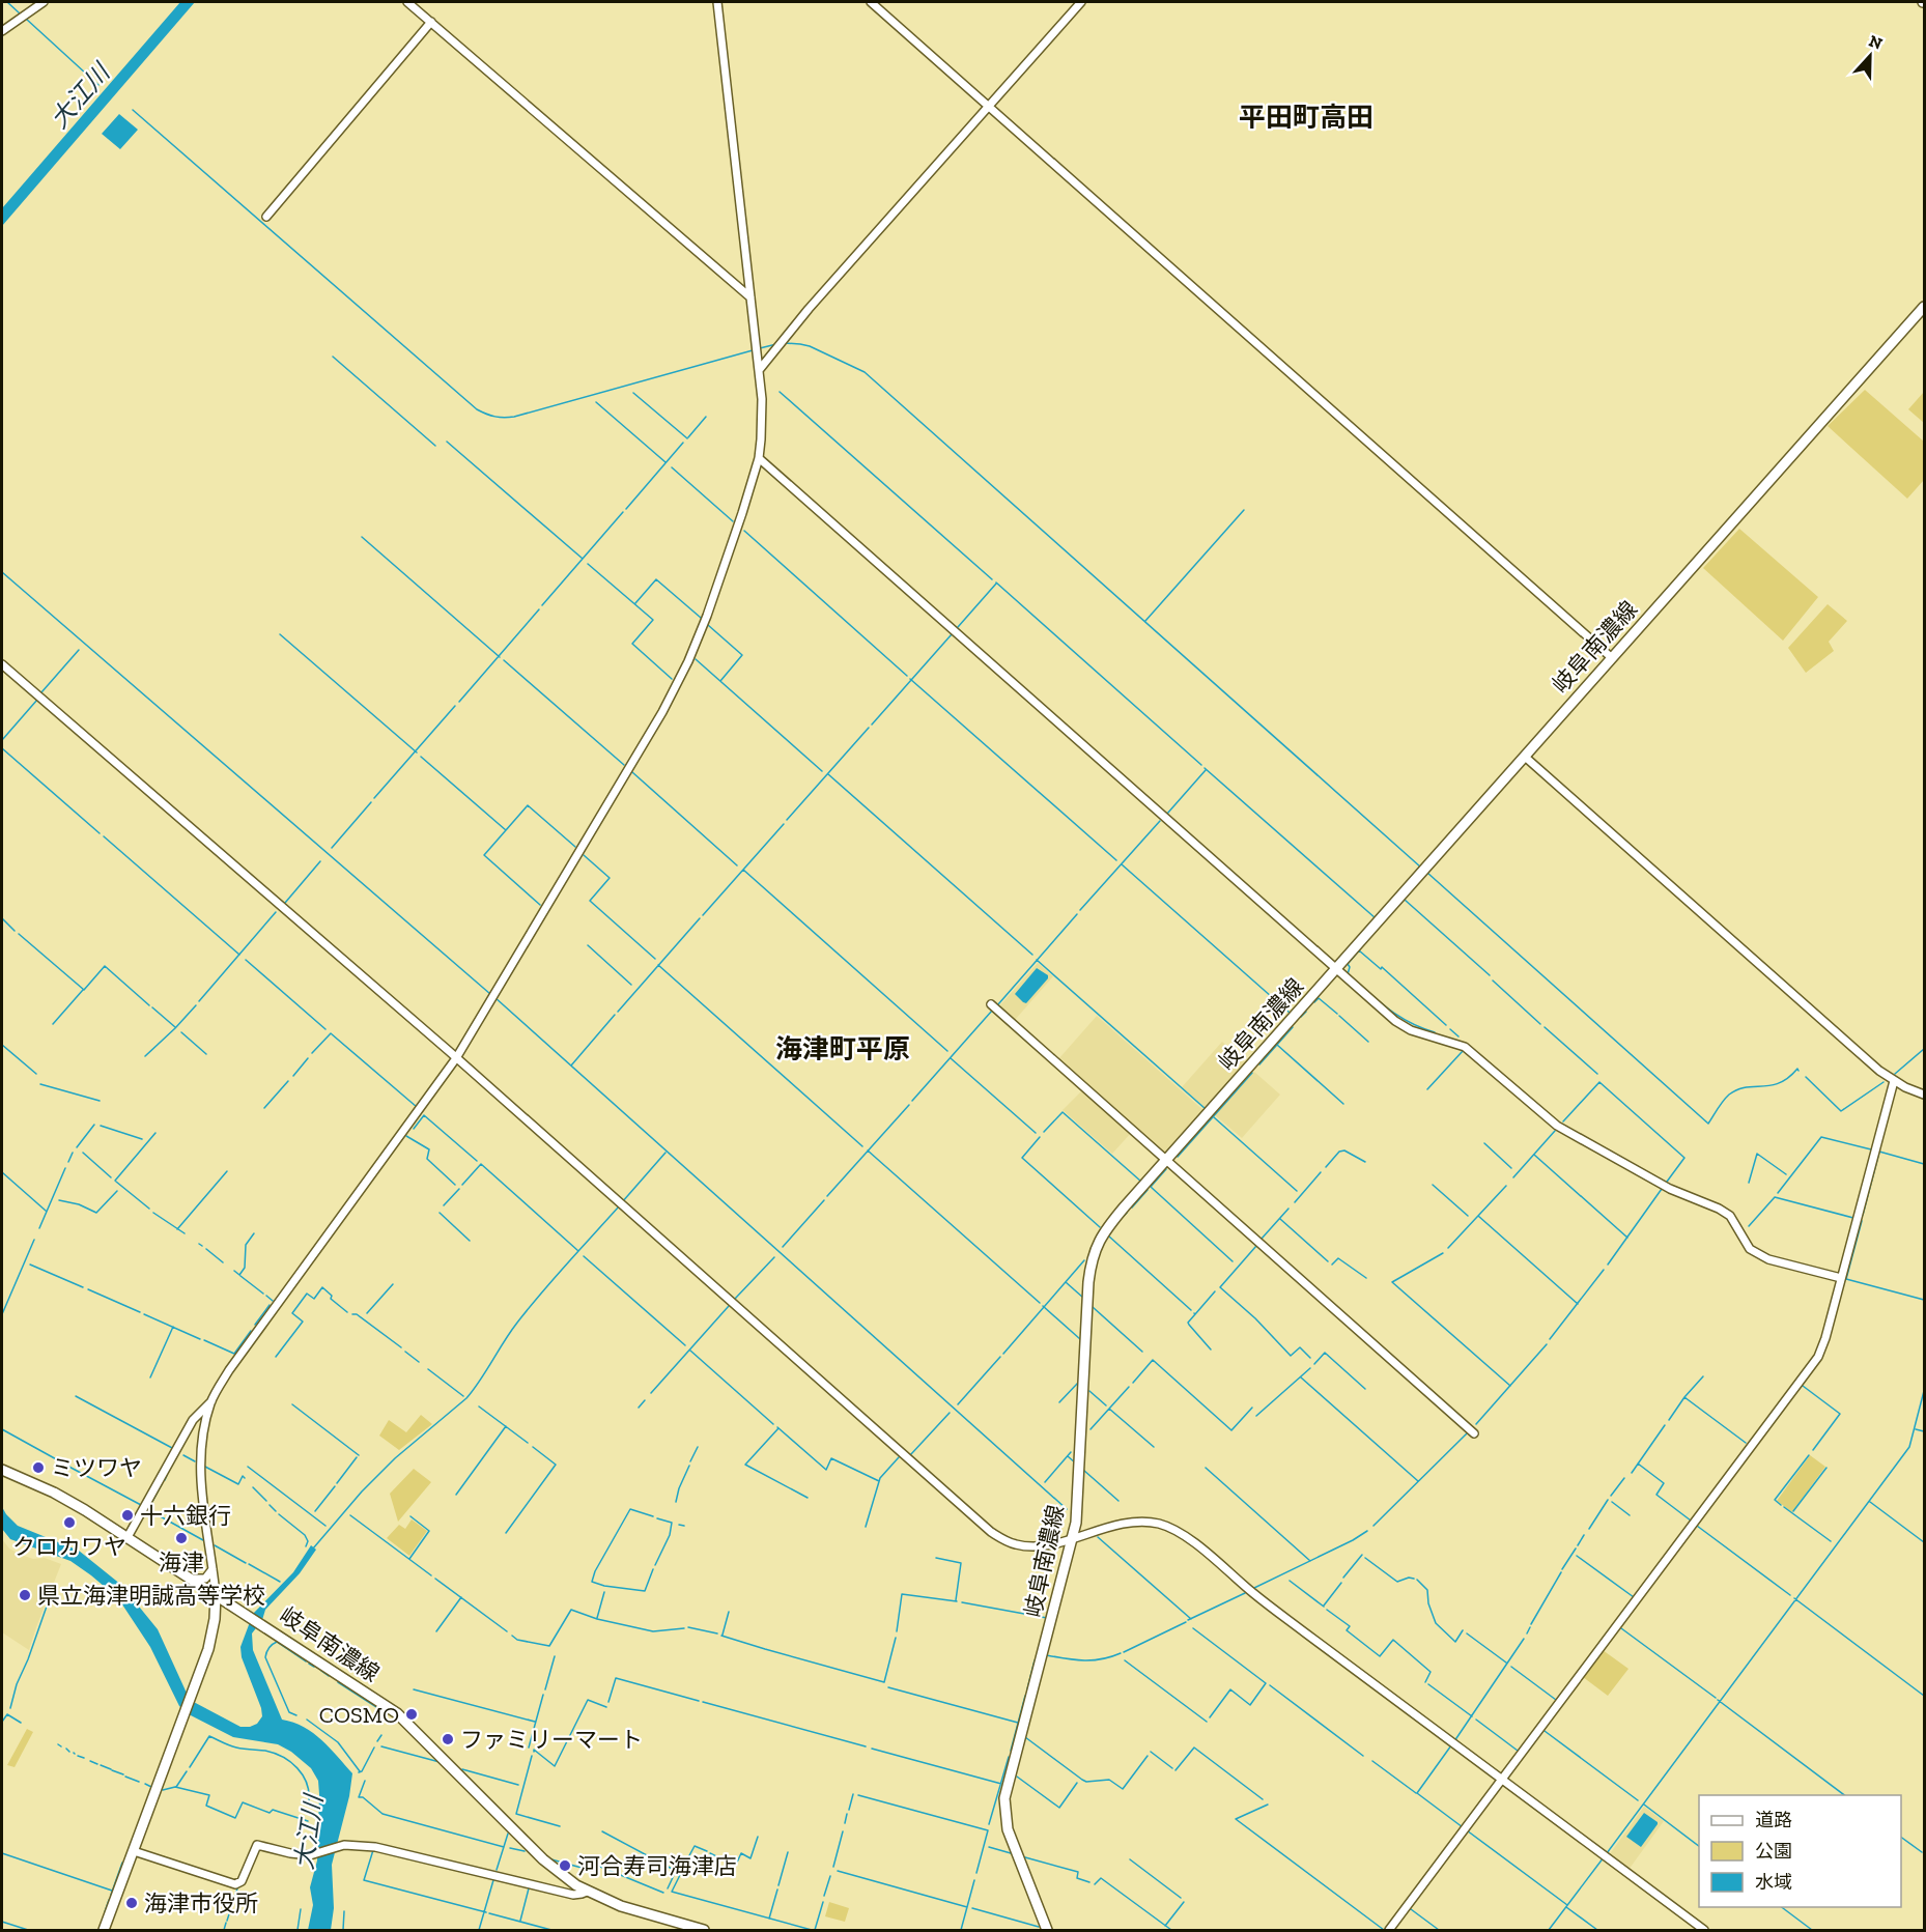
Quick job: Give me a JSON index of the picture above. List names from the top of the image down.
{
  "streets": {
    "main road": ["岐阜南濃線"]
  },
  "districts": ["平田町高田", "海津町平原"],
  "water": ["大江川"],
  "places": [
    "ミツワヤ",
    "十六銀行",
    "クロカワヤ",
    "海津",
    "県立海津明誠高等学校",
    "COSMO",
    "ファミリーマート",
    "河合寿司海津店",
    "海津市役所"
  ],
  "legend": ["道路", "公園", "水域"],
  "north": "top"
}
